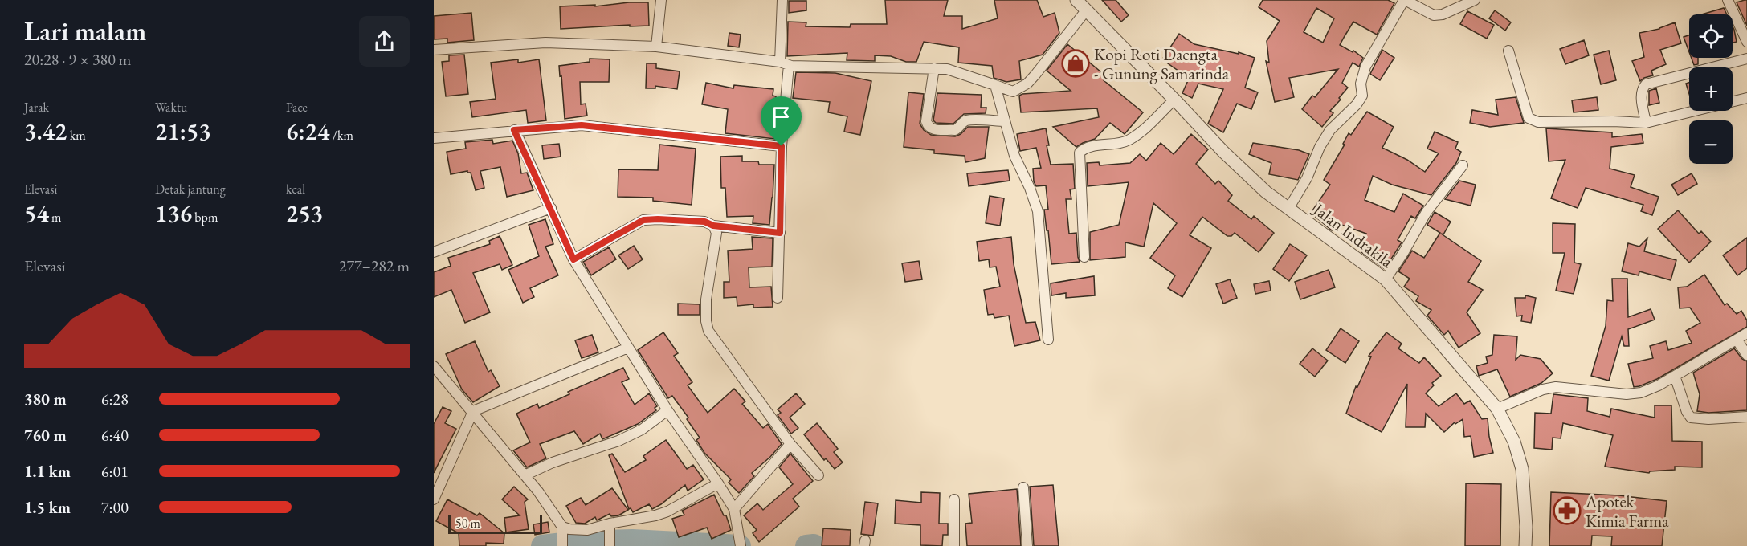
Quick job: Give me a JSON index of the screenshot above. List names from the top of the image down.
{
  "streets": {
    "street": ["Jalan Indrakila"]
  },
  "places": {
    "shop": ["Kopi Roti Daengta - Gunung Samarinda"],
    "pharmacy": ["Apotek Kimia Farma"]
  },
  "scale_bar": "50 m",
  "page": {
    "heading": ["Lari malam", "20:28 · 9 × 380 m"],
    "map_buttons": ["+", "−"],
    "stats": [
      ["Jarak", "3.42 km"],
      ["Waktu", "21:53"],
      ["Pace", "6:24 /km"],
      ["Elevasi", "54 m"],
      ["Detak jantung", "136 bpm"],
      ["kcal", "253"]
    ],
    "chart": ["Elevasi", "277–282 m"],
    "list": [
      {
        "name": "380 m",
        "note": "6:28"
      },
      {
        "name": "760 m",
        "note": "6:40"
      },
      {
        "name": "1.1 km",
        "note": "6:01"
      },
      {
        "name": "1.5 km",
        "note": "7:00"
      }
    ],
    "scale": "50 m"
  }
}
